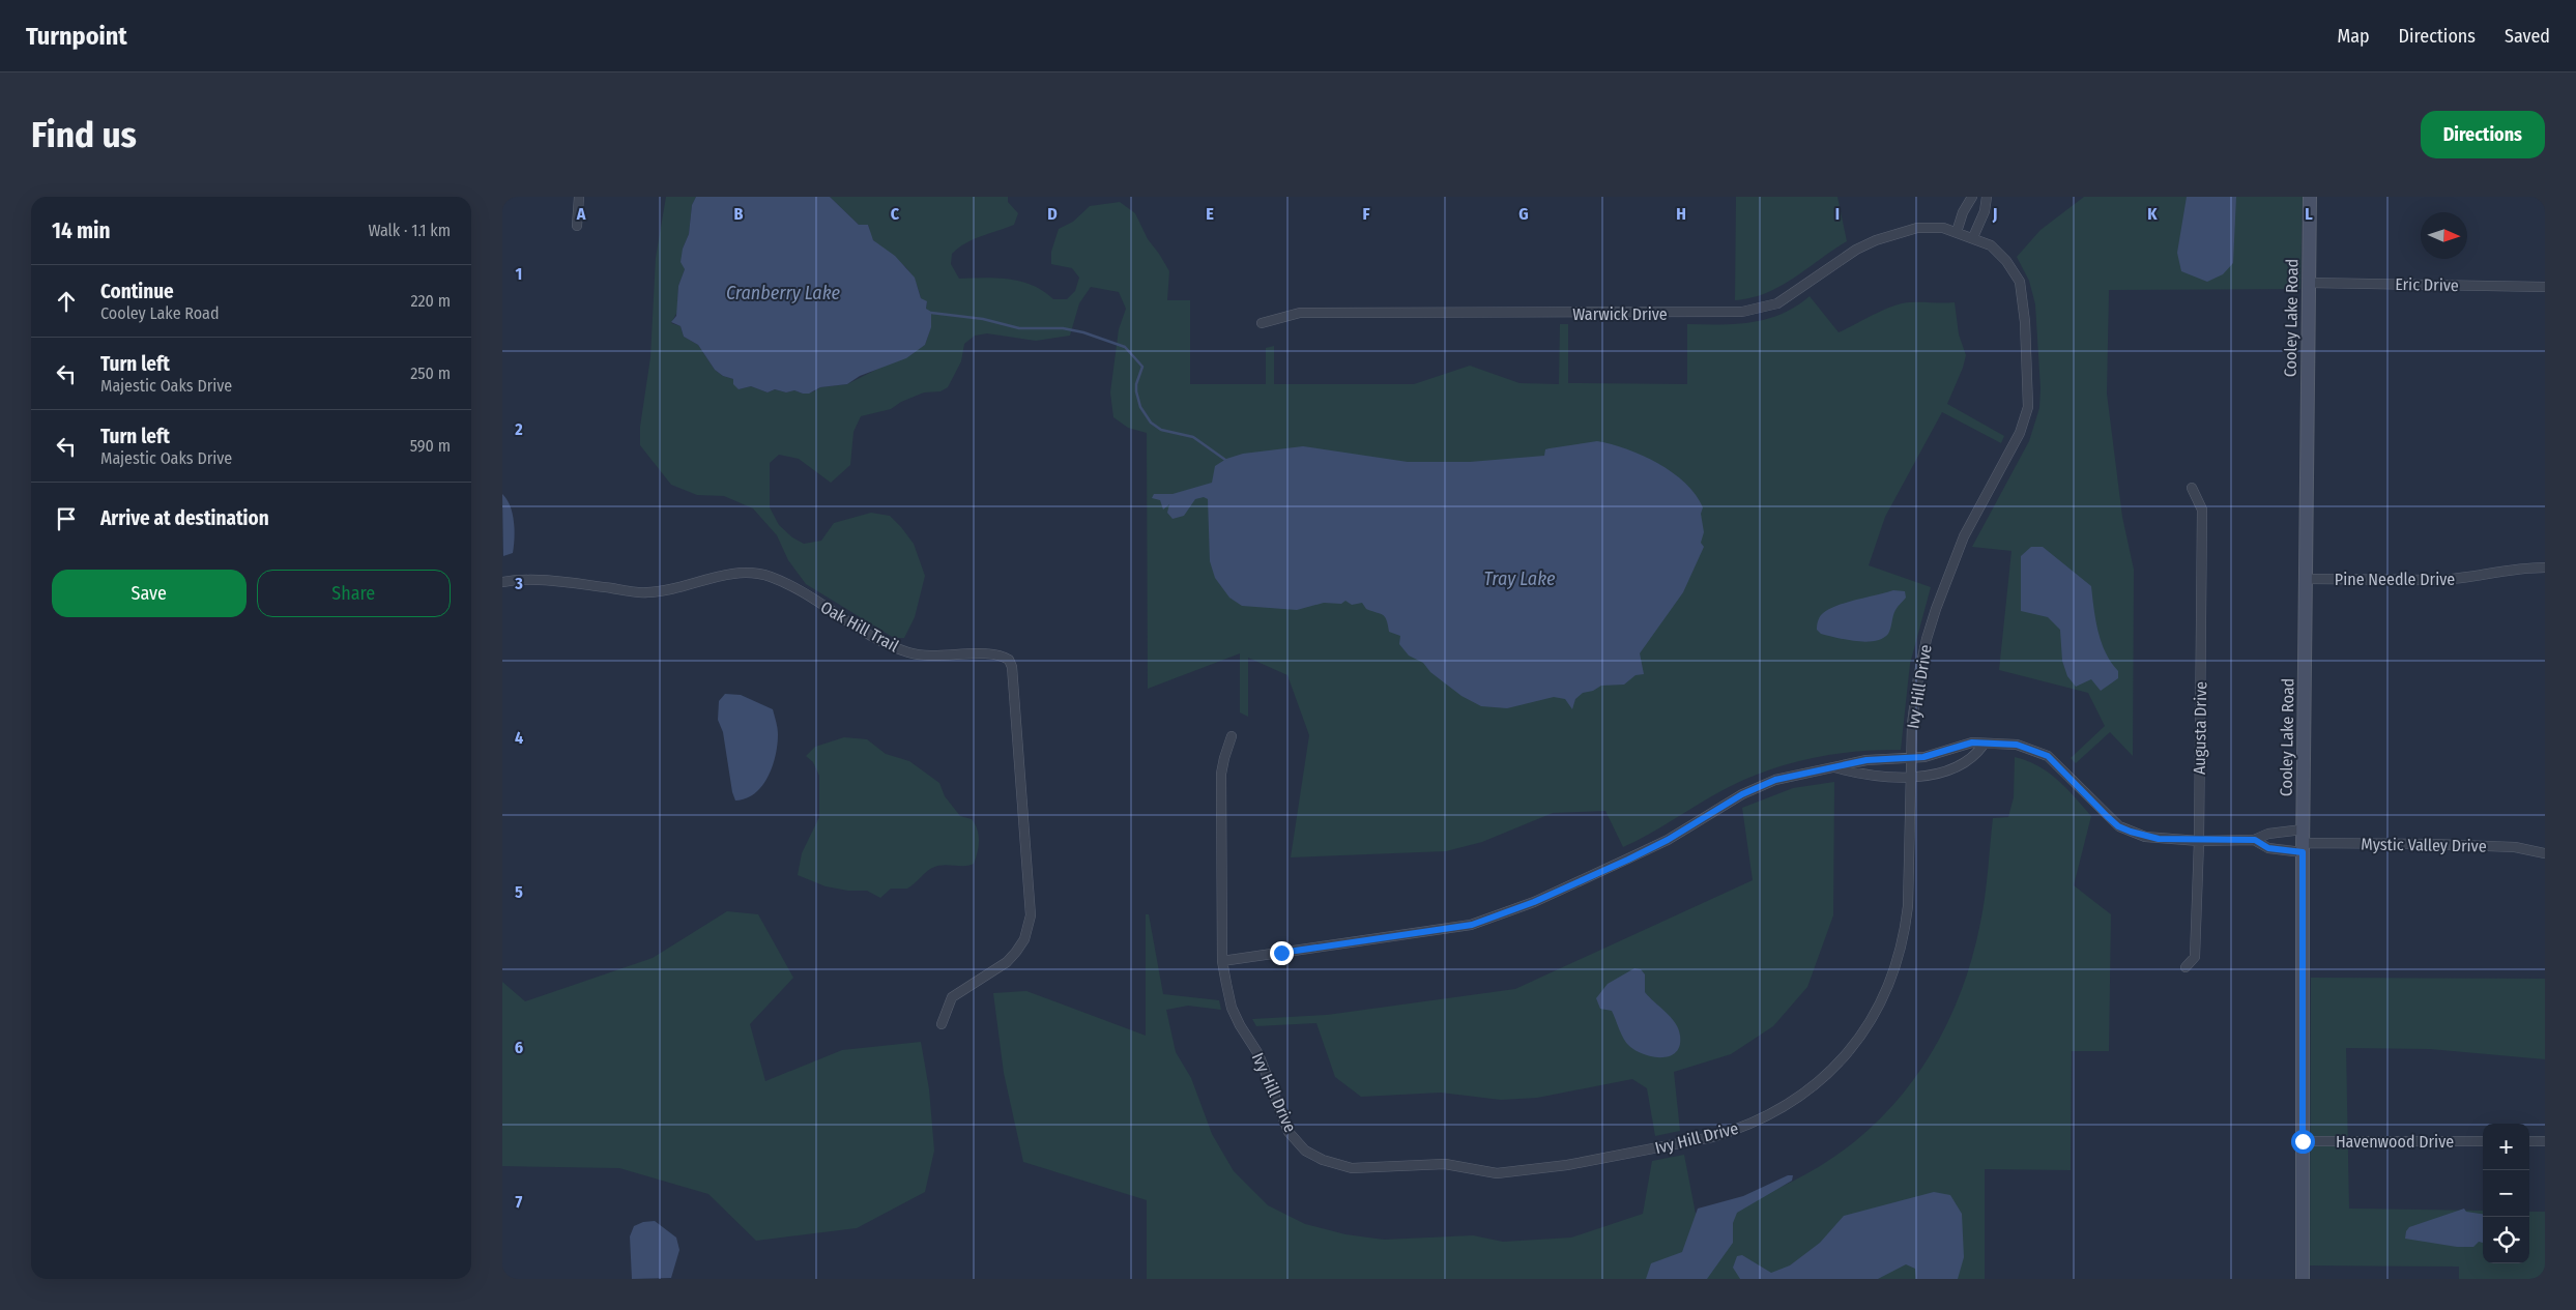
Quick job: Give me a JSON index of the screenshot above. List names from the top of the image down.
{
  "streets": {
    "street": [
      "Eric Drive",
      "Warwick Drive",
      "Cooley Lake Road",
      "Pine Needle Drive",
      "Oak Hill Trail",
      "Ivy Hill Drive",
      "Augusta Drive",
      "Mystic Valley Drive",
      "Havenwood Drive"
    ]
  },
  "crossings": [
    ["Eric Drive", "Cooley Lake Road"],
    ["Warwick Drive", "Ivy Hill Drive"],
    ["Cooley Lake Road", "Pine Needle Drive"],
    ["Cooley Lake Road", "Mystic Valley Drive"],
    ["Cooley Lake Road", "Havenwood Drive"]
  ],
  "water": ["Cranberry Lake", "Tray Lake"],
  "north": "right",
  "page": {
    "header": "Turnpoint",
    "nav": ["Map", "Directions", "Saved"],
    "buttons": [
      "Directions",
      ["Save", "Share"]
    ],
    "title": "Find us",
    "heading": ["14 min", "Walk · 1.1 km"],
    "list": [
      ["Continue", "Cooley Lake Road", "220 m"],
      ["Turn left", "Majestic Oaks Drive", "250 m"],
      ["Turn left", "Majestic Oaks Drive", "590 m"],
      "Arrive at destination"
    ],
    "map_buttons": ["+", "−"]
  },
  "grid": {
    "columns": [
      "A",
      "B",
      "C",
      "D",
      "E",
      "F",
      "G",
      "H",
      "I",
      "J",
      "K",
      "L"
    ],
    "rows": [
      "1",
      "2",
      "3",
      "4",
      "5",
      "6",
      "7"
    ]
  }
}
